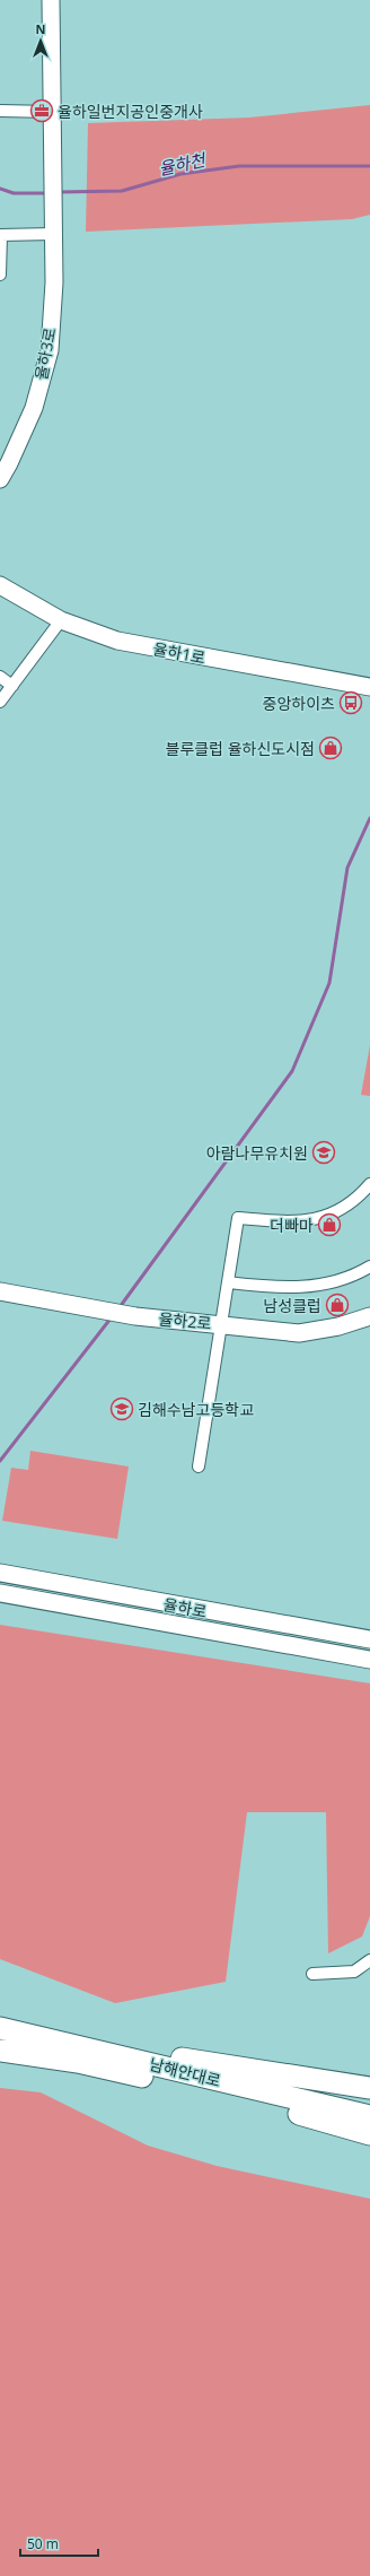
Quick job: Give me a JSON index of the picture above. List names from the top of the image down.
{
  "streets": {
    "highway": ["남해안대로"],
    "street": [
      "율하3로",
      "율하1로",
      "율하2로",
      "율하로"
    ]
  },
  "water": ["율하천"],
  "places": {
    "office": ["율하일번지공인중개사"],
    "bus stop": ["중앙하이츠"],
    "shop": ["블루클럽 율하신도시점", "더빠마", "남성클럽"],
    "school or university": ["아람나무유치원", "김해수남고등학교"]
  },
  "scale_bar": "50 m",
  "north": "top"
}
